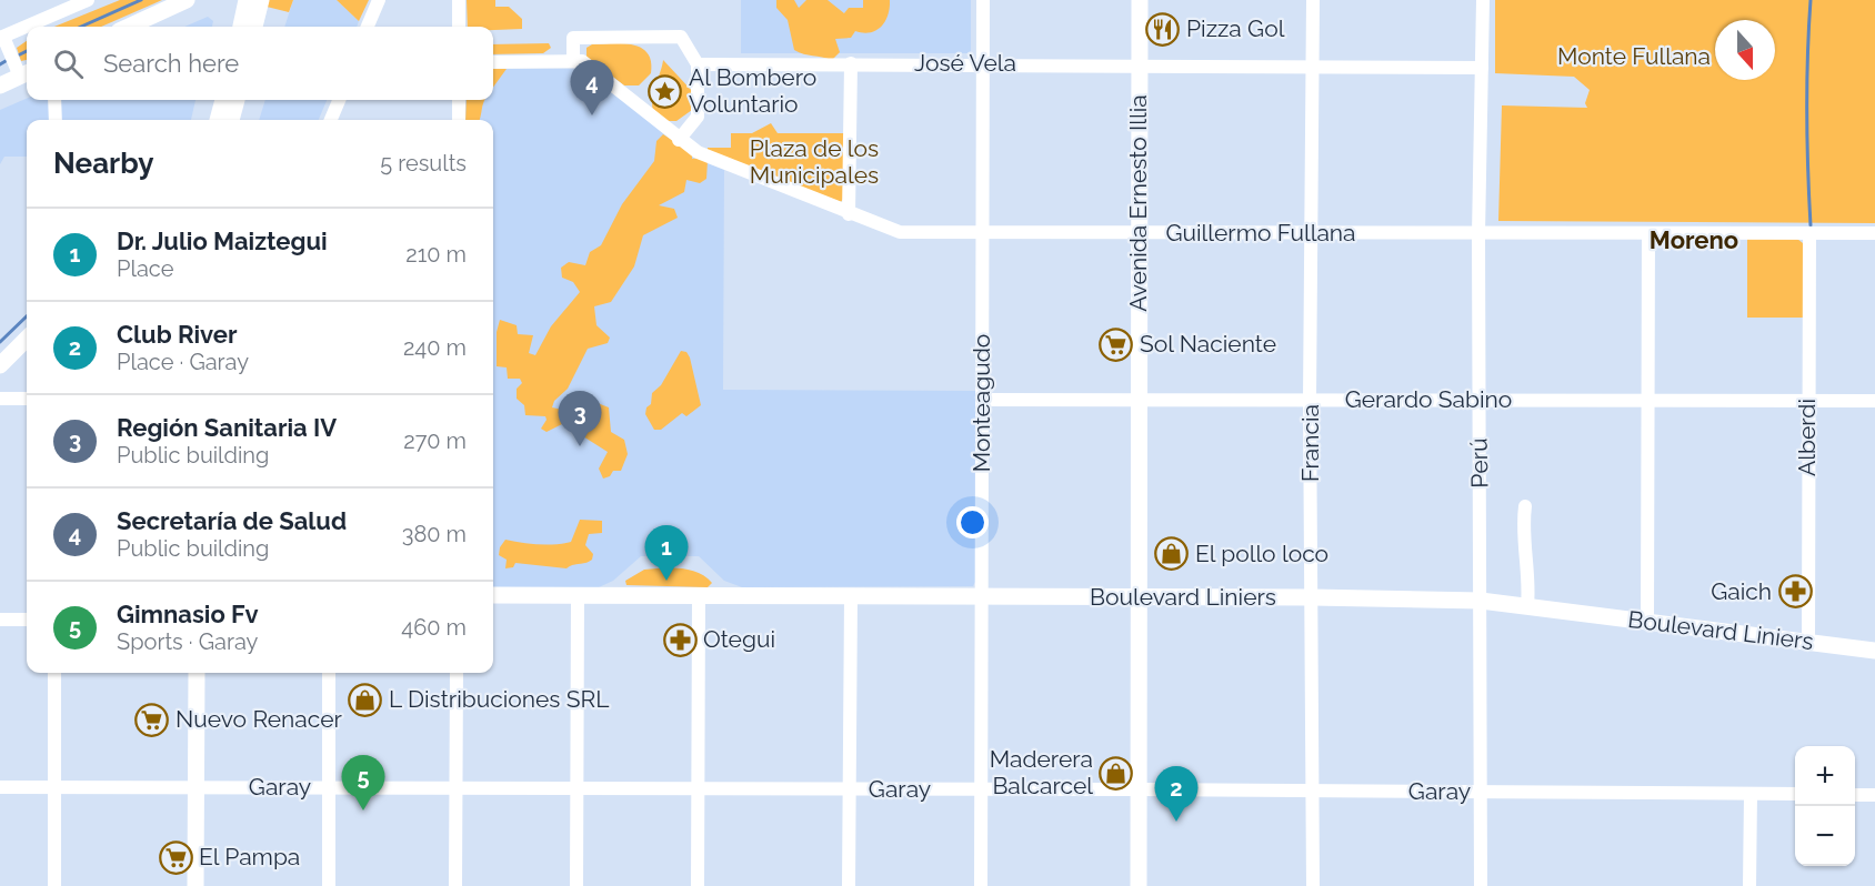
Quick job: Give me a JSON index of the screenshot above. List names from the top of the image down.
{
  "streets": {
    "main road": ["Avenida Ernesto Illia", "Boulevard Liniers"],
    "street": [
      "José Vela",
      "Guillermo Fullana",
      "Gerardo Sabino",
      "Monteagudo",
      "Alberdi",
      "Francia",
      "Perú",
      "Garay"
    ]
  },
  "crossings": [
    ["José Vela", "Avenida Ernesto Illia"],
    ["José Vela", "Monteagudo"],
    ["José Vela", "Francia"],
    ["José Vela", "Perú"],
    ["Avenida Ernesto Illia", "Guillermo Fullana"],
    ["Avenida Ernesto Illia", "Gerardo Sabino"],
    ["Avenida Ernesto Illia", "Boulevard Liniers"],
    ["Avenida Ernesto Illia", "Garay"],
    ["Guillermo Fullana", "Monteagudo"],
    ["Guillermo Fullana", "Alberdi"],
    ["Guillermo Fullana", "Francia"],
    ["Guillermo Fullana", "Perú"],
    ["Gerardo Sabino", "Monteagudo"],
    ["Gerardo Sabino", "Alberdi"],
    ["Gerardo Sabino", "Francia"],
    ["Gerardo Sabino", "Perú"],
    ["Monteagudo", "Boulevard Liniers"],
    ["Monteagudo", "Garay"],
    ["Alberdi", "Boulevard Liniers"],
    ["Francia", "Boulevard Liniers"],
    ["Francia", "Garay"],
    ["Perú", "Boulevard Liniers"],
    ["Perú", "Garay"]
  ],
  "districts": ["Moreno"],
  "parks": ["Monte Fullana", "Plaza de los Municipales"],
  "places": {
    "restaurant": ["Pizza Gol"],
    "place": ["Al Bombero Voluntario"],
    "supermarket": ["Sol Naciente", "Nuevo Renacer", "El Pampa"],
    "shop": ["El pollo loco", "L Distribuciones SRL", "Maderera Balcarcel"],
    "pharmacy": ["Gaich", "Otegui"]
  },
  "north": "bottom",
  "page": {
    "search": "Search here",
    "pins": [
      "4",
      "3",
      "1",
      "5",
      "2"
    ],
    "heading": ["Nearby", "5 results"],
    "list": [
      {
        "mark": "1",
        "name": "Dr. Julio Maiztegui",
        "note": "Place",
        "value": "210 m"
      },
      {
        "mark": "2",
        "name": "Club River",
        "note": "Place · Garay",
        "value": "240 m"
      },
      {
        "mark": "3",
        "name": "Región Sanitaria IV",
        "note": "Public building",
        "value": "270 m"
      },
      {
        "mark": "4",
        "name": "Secretaría de Salud",
        "note": "Public building",
        "value": "380 m"
      },
      {
        "mark": "5",
        "name": "Gimnasio Fv",
        "note": "Sports · Garay",
        "value": "460 m"
      }
    ],
    "map_buttons": ["+", "−"]
  }
}
